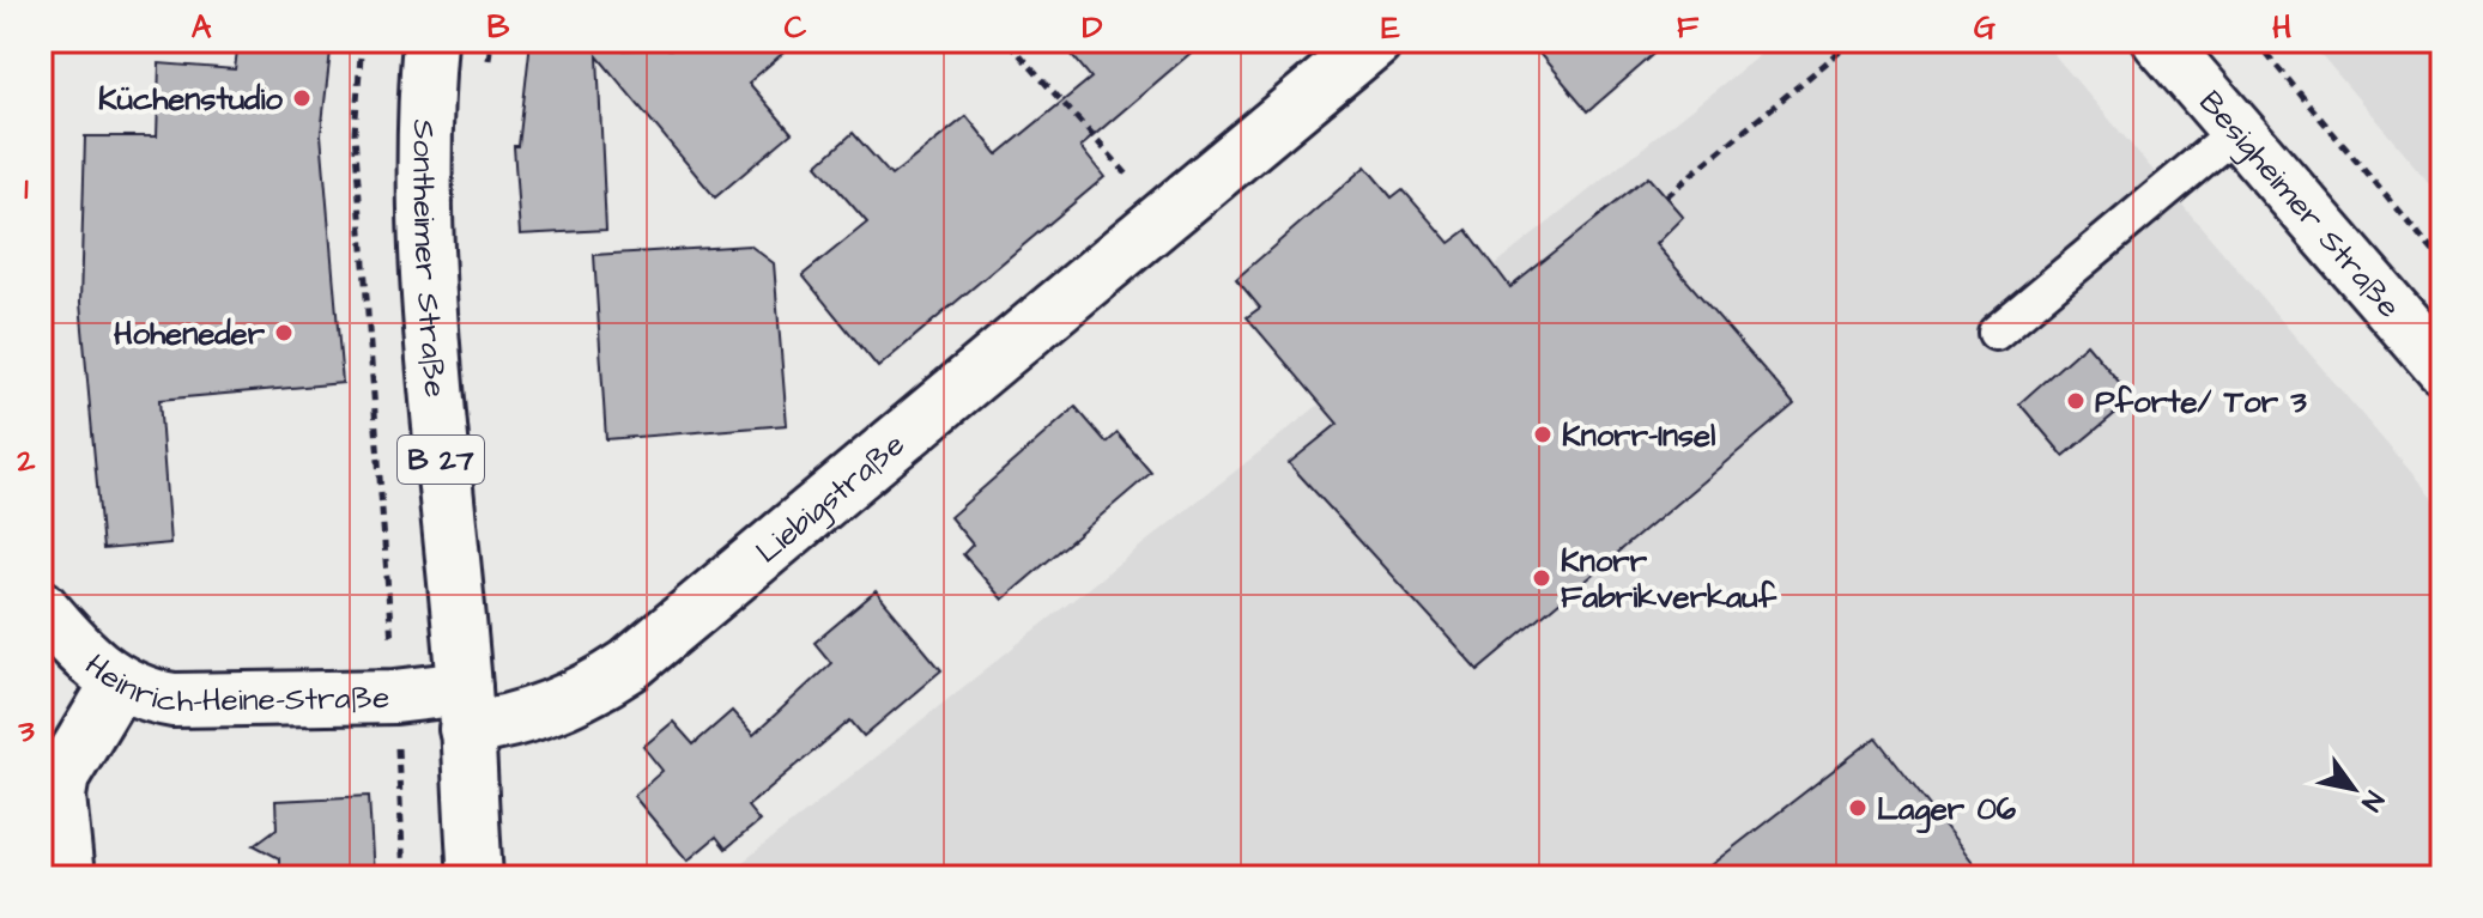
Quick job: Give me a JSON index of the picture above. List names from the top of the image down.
{
  "streets": {
    "street": [
      "Besigheimer Straße",
      "Sontheimer Straße",
      "B 27",
      "Liebigstraße",
      "Heinrich-Heine-Straße"
    ]
  },
  "crossings": [
    ["Sontheimer Straße", "Liebigstraße"],
    ["Sontheimer Straße", "Heinrich-Heine-Straße"],
    ["Liebigstraße", "Heinrich-Heine-Straße"]
  ],
  "places": [
    "Küchenstudio",
    "Hoheneder",
    "Pforte/ Tor 3",
    "Knorr-Insel",
    "Knorr Fabrikverkauf",
    "Lager 06"
  ],
  "north": "bottom right",
  "grid": {
    "columns": [
      "A",
      "B",
      "C",
      "D",
      "E",
      "F",
      "G",
      "H"
    ],
    "rows": ["1", "2", "3"]
  }
}
